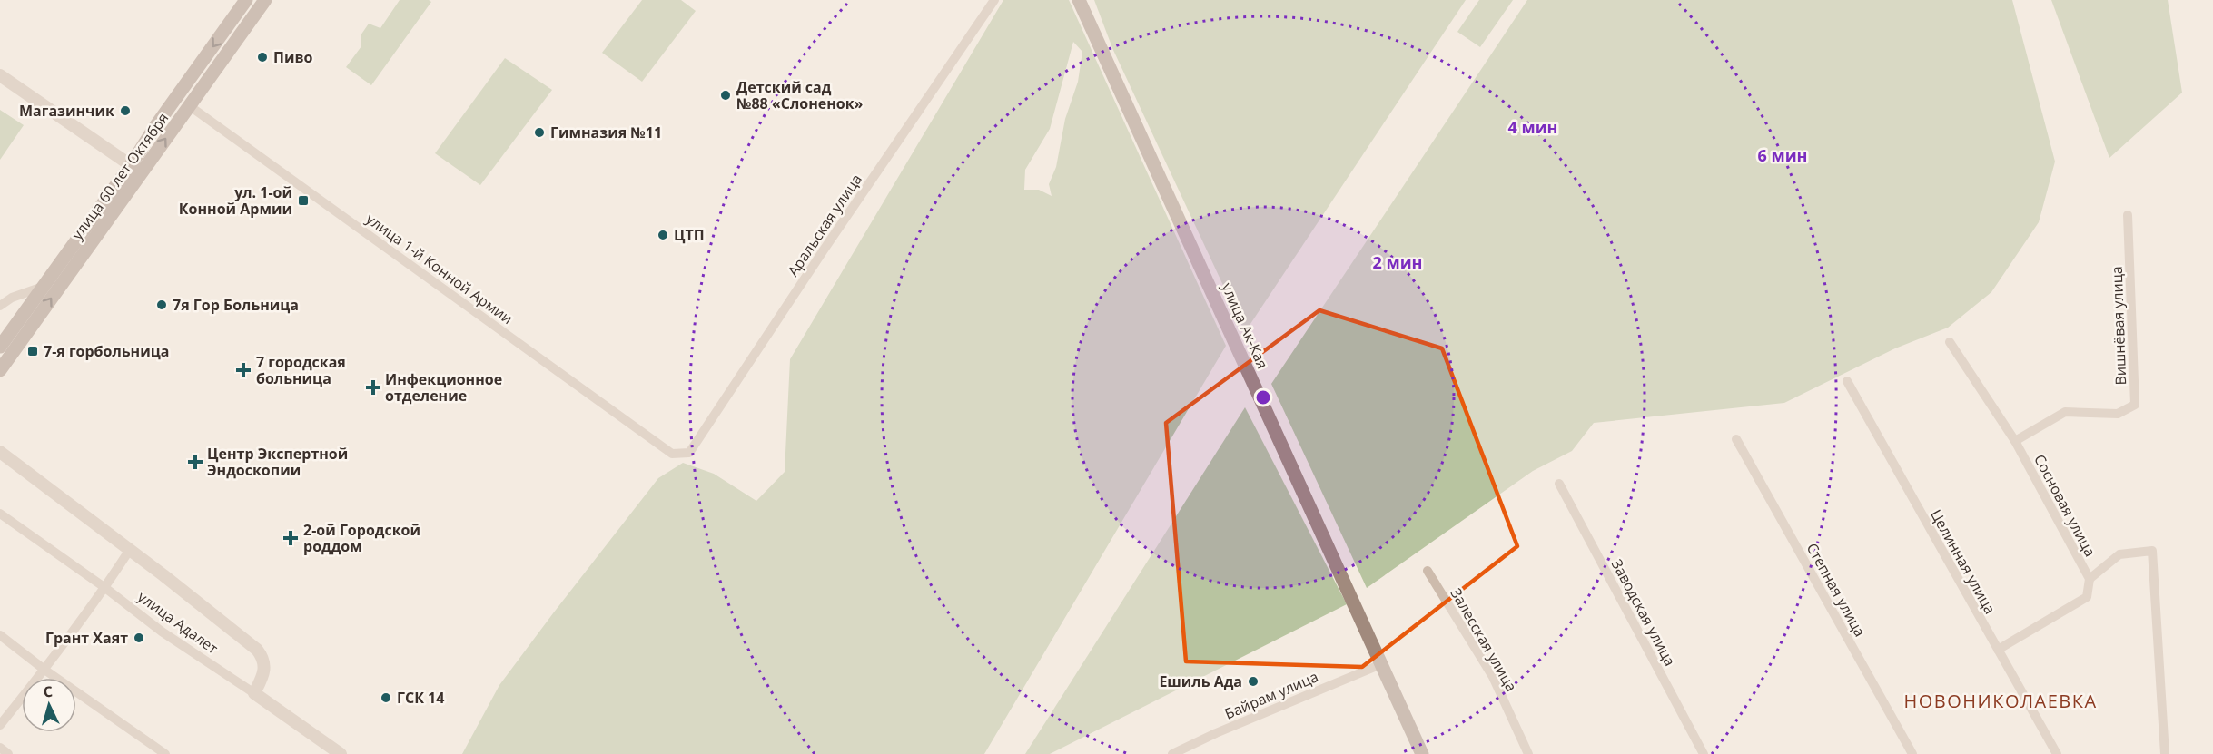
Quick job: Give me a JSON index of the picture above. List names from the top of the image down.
{
  "streets": {
    "main road": ["улица 60 лет Октября", "улица Ак-Кая"],
    "street": [
      "Аральская улица",
      "улица 1-й Конной Армии",
      "Вишнёвая улица",
      "Сосновая улица",
      "Целинная улица",
      "Степная улица",
      "Заводская улица",
      "улица Адалет",
      "Залесская улица",
      "Байрам улица"
    ]
  },
  "crossings": [
    ["улица 60 лет Октября", "улица 1-й Конной Армии"],
    ["Аральская улица", "улица 1-й Конной Армии"],
    ["улица Ак-Кая", "Байрам улица"],
    ["Вишнёвая улица", "Сосновая улица"],
    ["Сосновая улица", "Целинная улица"]
  ],
  "districts": ["НОВОНИКОЛАЕВКА"],
  "places": {
    "other": [
      "Пиво",
      "Детский сад №88 «Слоненок»",
      "Магазинчик",
      "Гимназия №11",
      "ЦТП",
      "7я Гор Больница",
      "Грант Хаят",
      "Ешиль Ада",
      "ГСК 14"
    ],
    "transit": ["ул. 1-ой Конной Армии", "7-я горбольница"],
    "health": [
      "7 городская больница",
      "Инфекционное отделение",
      "Центр Экспертной Эндоскопии",
      "2-ой Городской роддом"
    ]
  },
  "north": "top",
  "rings": ["4 мин", "6 мин", "2 мин"]
}
